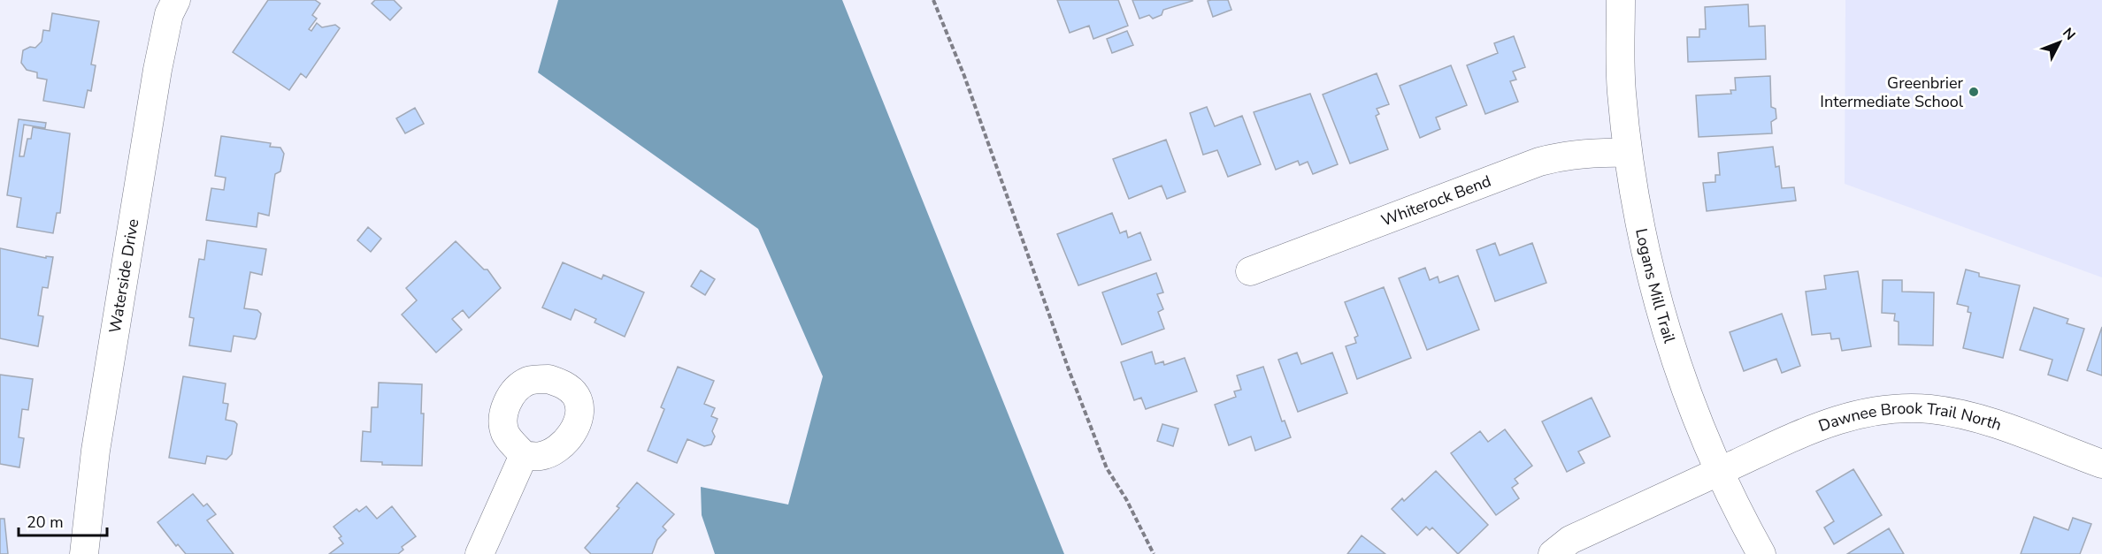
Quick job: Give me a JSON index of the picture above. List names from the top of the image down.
{
  "streets": {
    "street": [
      "Whiterock Bend",
      "Waterside Drive",
      "Logans Mill Trail",
      "Dawnee Brook Trail North"
    ]
  },
  "crossings": [
    ["Whiterock Bend", "Logans Mill Trail"],
    ["Logans Mill Trail", "Dawnee Brook Trail North"]
  ],
  "places": ["Greenbrier Intermediate School"],
  "scale_bar": "20 m",
  "north": "top right"
}
